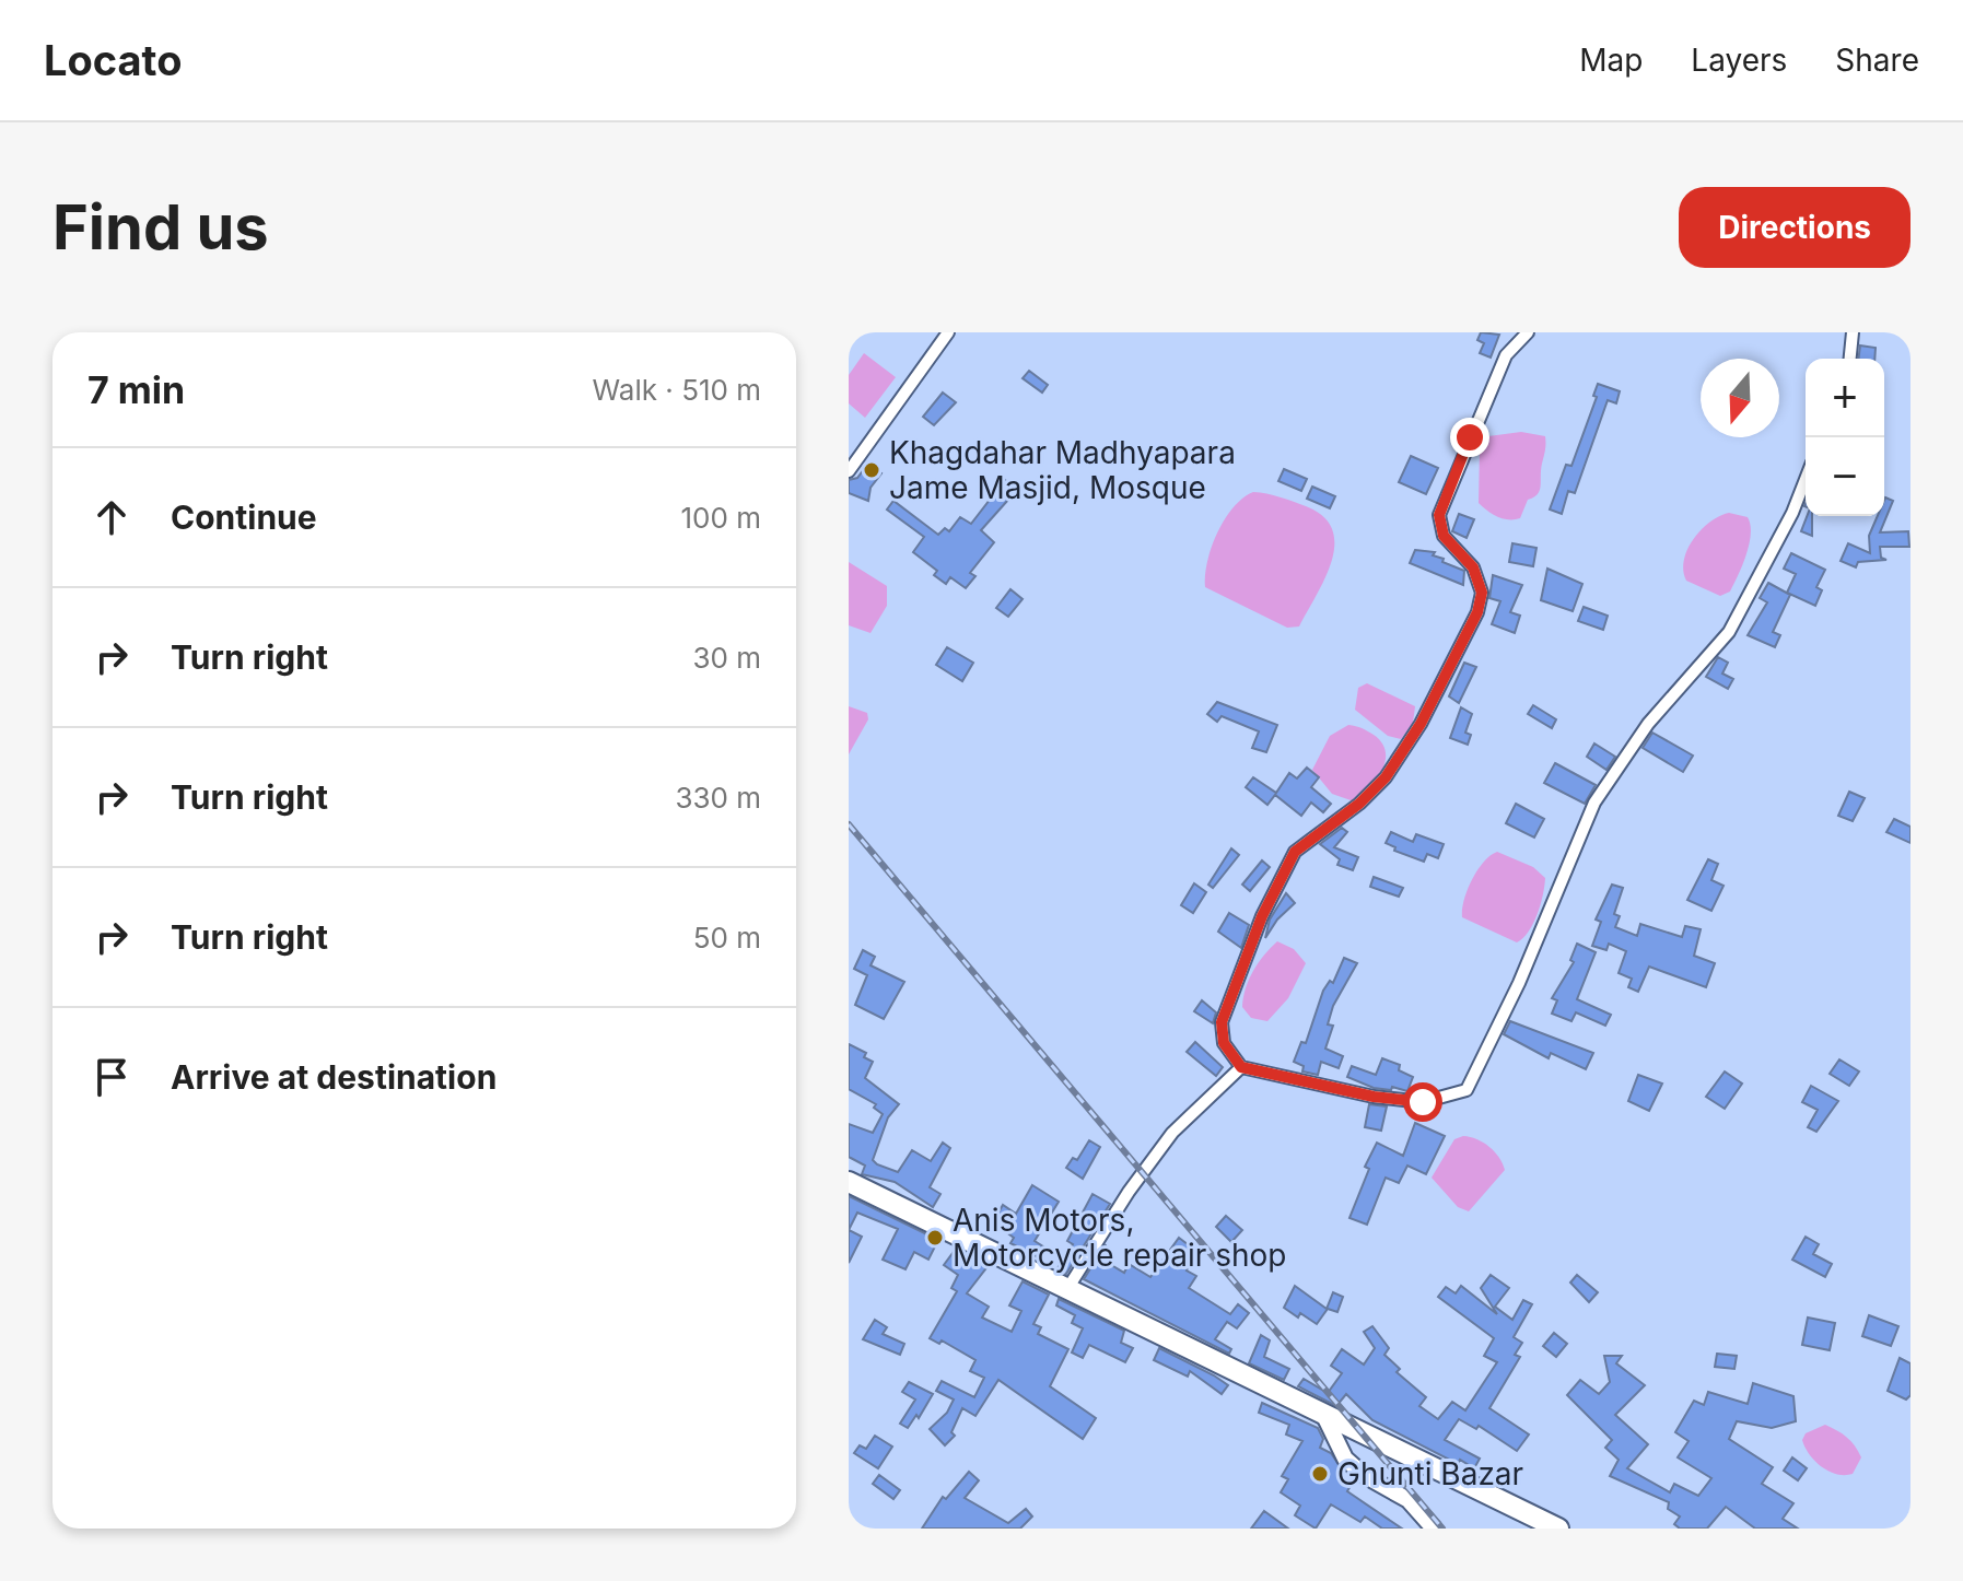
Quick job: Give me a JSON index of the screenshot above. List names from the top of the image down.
{
  "places": ["Khagdahar Madhyapara Jame Masjid, Mosque", "Anis Motors, Motorcycle repair shop", "Ghunti Bazar"],
  "north": "bottom",
  "page": {
    "header": "Locato",
    "nav": ["Map", "Layers", "Share"],
    "buttons": "Directions",
    "title": "Find us",
    "heading": ["7 min", "Walk · 510 m"],
    "map_buttons": ["+", "−"],
    "list": [
      ["Continue", "100 m"],
      ["Turn right", "30 m"],
      ["Turn right", "330 m"],
      ["Turn right", "50 m"],
      "Arrive at destination"
    ]
  }
}
